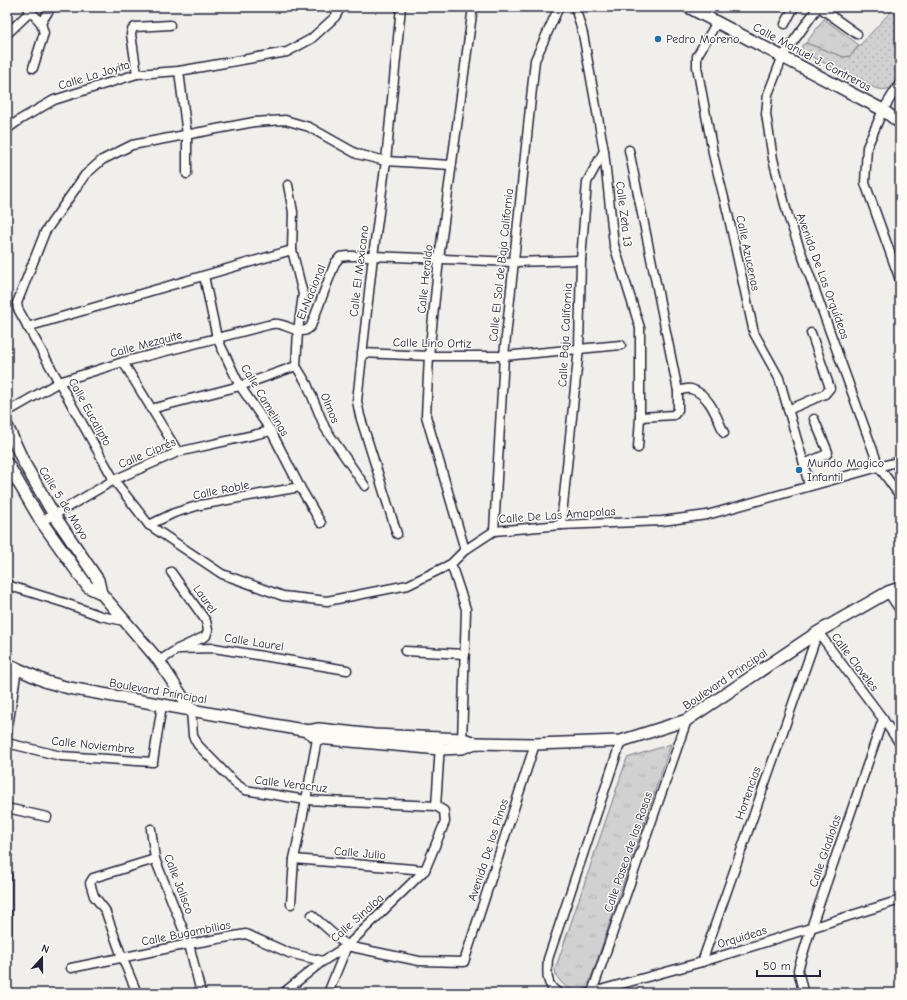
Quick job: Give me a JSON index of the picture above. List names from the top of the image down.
{
  "streets": {
    "street": [
      "Calle Manuel J. Contreras",
      "Calle La Joyita",
      "Calle Zeta 13",
      "Calle Azucenas",
      "Calle El Sol de Baja California",
      "Calle El Mexicano",
      "Avenida De Las Orquídeas",
      "Calle Heraldo",
      "El Nacional",
      "Calle Baja California",
      "Calle Lino Ortiz",
      "Calle Mezquite",
      "Calle Camelinas",
      "Olmos",
      "Calle Eucalipto",
      "Calle Ciprés",
      "Calle Roble",
      "Calle 5 de Mayo",
      "Calle De Las Amapolas",
      "Laurel",
      "Calle Laurel",
      "Calle Claveles",
      "Boulevard Principal",
      "Calle Noviembre",
      "Calle Veracruz",
      "Hortencias",
      "Avenida De los Pinos",
      "Calle Gladiolas",
      "Calle Paseo de las Rosas",
      "Calle Julio",
      "Calle Jalisco",
      "Calle Sinaloa",
      "Calle Bugambilias",
      "Orquideas"
    ]
  },
  "crossings": [
    ["Calle Manuel J. Contreras", "Calle Azucenas"],
    ["Calle Manuel J. Contreras", "Avenida De Las Orquídeas"],
    ["Calle Zeta 13", "Calle Baja California"],
    ["Calle Azucenas", "Calle De Las Amapolas"],
    ["Calle El Sol de Baja California", "El Nacional"],
    ["Calle El Sol de Baja California", "Calle Lino Ortiz"],
    ["Calle El Sol de Baja California", "Calle De Las Amapolas"],
    ["Calle El Mexicano", "El Nacional"],
    ["Calle El Mexicano", "Calle Lino Ortiz"],
    ["Calle El Mexicano", "Calle Eucalipto"],
    ["Avenida De Las Orquídeas", "Calle De Las Amapolas"],
    ["Calle Heraldo", "El Nacional"],
    ["Calle Heraldo", "Calle Lino Ortiz"],
    ["Calle Heraldo", "Calle Eucalipto"],
    ["Calle Heraldo", "Calle De Las Amapolas"],
    ["El Nacional", "Calle Baja California"],
    ["El Nacional", "Calle Mezquite"],
    ["Calle Baja California", "Calle Lino Ortiz"],
    ["Calle Baja California", "Calle De Las Amapolas"],
    ["Calle Mezquite", "Calle Camelinas"],
    ["Calle Mezquite", "Calle Eucalipto"],
    ["Calle Camelinas", "Calle Ciprés"],
    ["Calle Camelinas", "Calle Roble"],
    ["Calle Eucalipto", "Calle Ciprés"],
    ["Calle Eucalipto", "Calle Roble"],
    ["Calle Eucalipto", "Calle De Las Amapolas"],
    ["Calle Ciprés", "Calle 5 de Mayo"],
    ["Calle Roble", "Calle De Las Amapolas"],
    ["Calle 5 de Mayo", "Boulevard Principal"],
    ["Calle 5 de Mayo", "Calle Veracruz"],
    ["Laurel", "Calle Laurel"],
    ["Calle Claveles", "Boulevard Principal"],
    ["Calle Claveles", "Hortencias"],
    ["Calle Claveles", "Calle Gladiolas"],
    ["Boulevard Principal", "Calle Noviembre"],
    ["Boulevard Principal", "Calle Veracruz"],
    ["Boulevard Principal", "Hortencias"],
    ["Boulevard Principal", "Avenida De los Pinos"],
    ["Boulevard Principal", "Calle Paseo de las Rosas"],
    ["Hortencias", "Orquideas"],
    ["Avenida De los Pinos", "Calle Sinaloa"],
    ["Calle Gladiolas", "Orquideas"],
    ["Calle Paseo de las Rosas", "Orquideas"],
    ["Calle Julio", "Calle Sinaloa"],
    ["Calle Jalisco", "Calle Bugambilias"],
    ["Calle Sinaloa", "Calle Bugambilias"]
  ],
  "places": ["Pedro Moreno", "Mundo Magico Infantil"],
  "scale_bar": "50 m",
  "north": "top"
}
